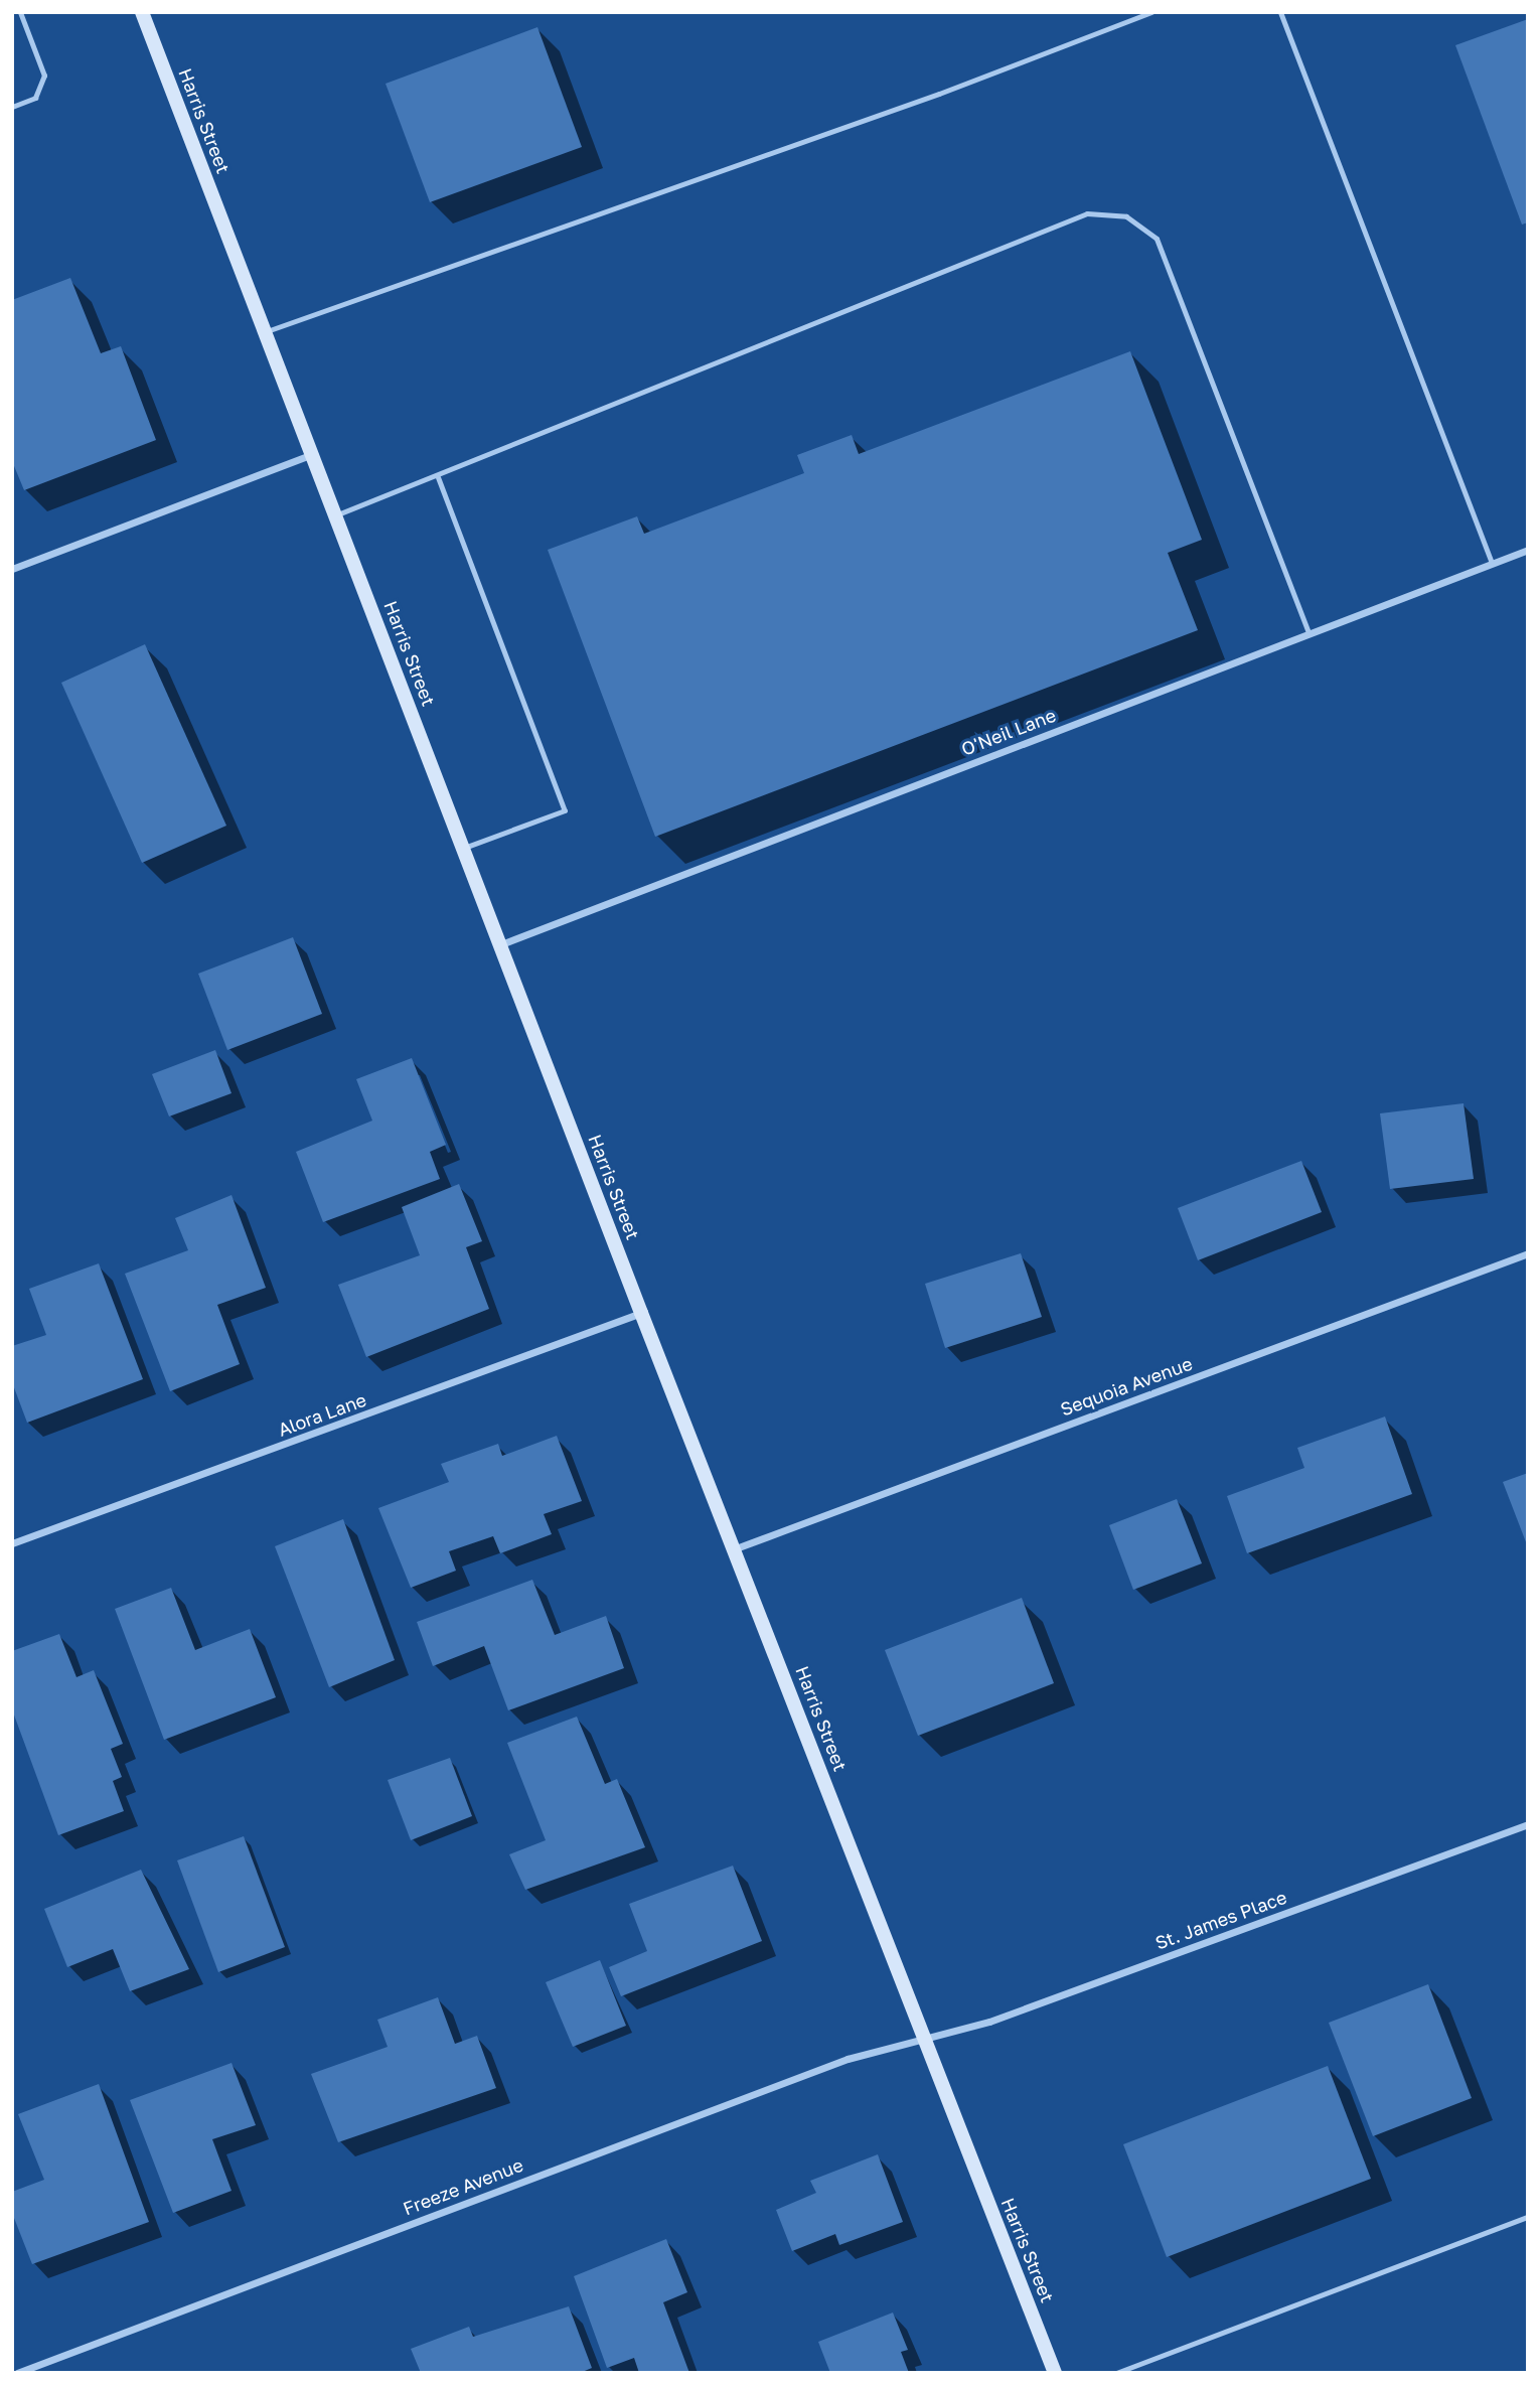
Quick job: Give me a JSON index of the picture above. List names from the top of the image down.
{
  "streets": {
    "main road": ["Harris Street"],
    "street": [
      "O'Neil Lane",
      "Sequoia Avenue",
      "Alora Lane",
      "St. James Place",
      "Freeze Avenue"
    ]
  },
  "crossings": [
    ["Harris Street", "O'Neil Lane"],
    ["Harris Street", "Sequoia Avenue"],
    ["Harris Street", "Alora Lane"],
    ["Harris Street", "St. James Place"],
    ["Harris Street", "Freeze Avenue"],
    ["St. James Place", "Freeze Avenue"]
  ]
}
